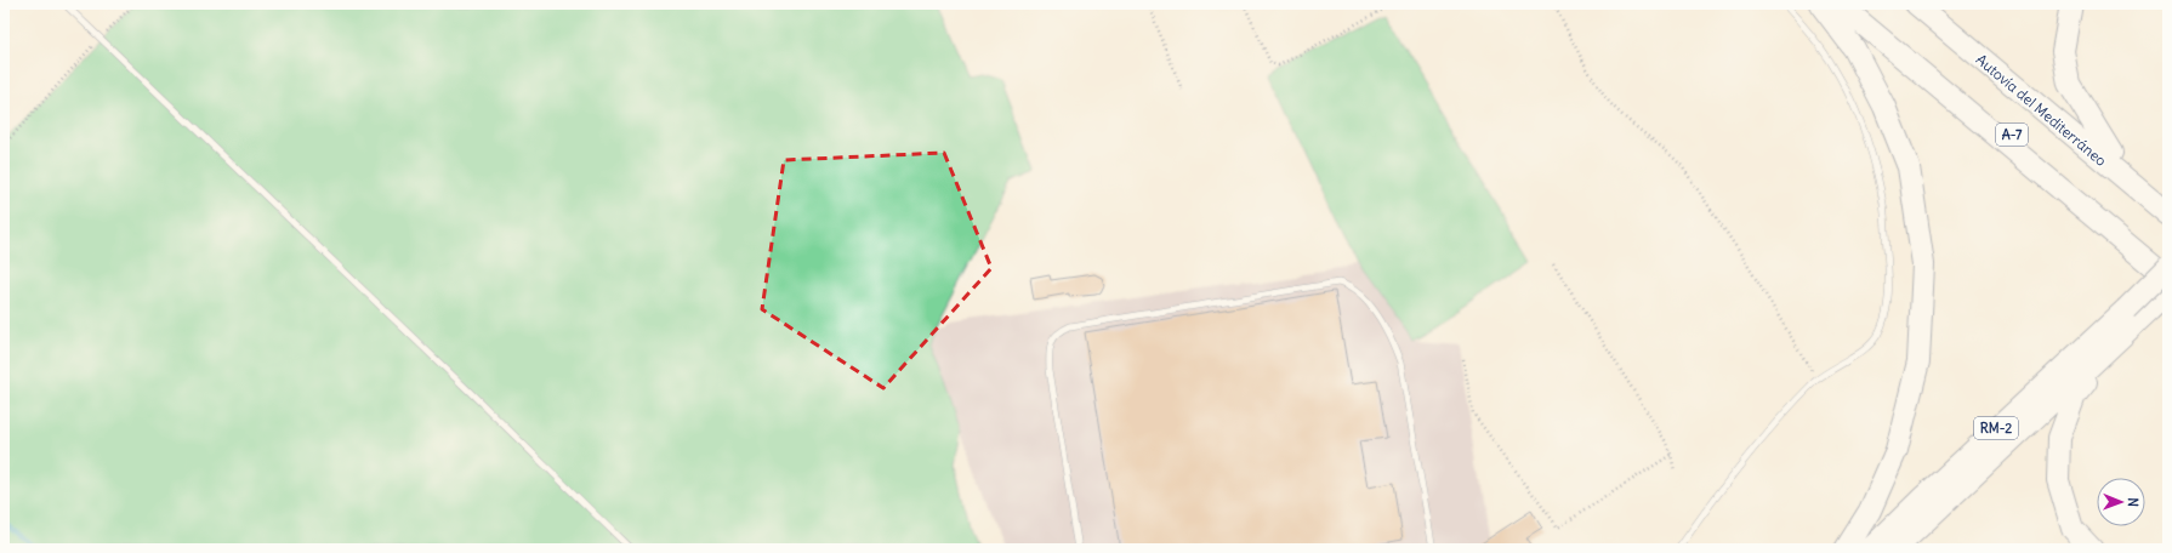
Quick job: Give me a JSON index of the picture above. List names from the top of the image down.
{
  "streets": {
    "highway": ["Autovía del Mediterráneo", "A-7", "RM-2"]
  },
  "crossings": [
    ["A-7", "RM-2"]
  ],
  "north": "right"
}
